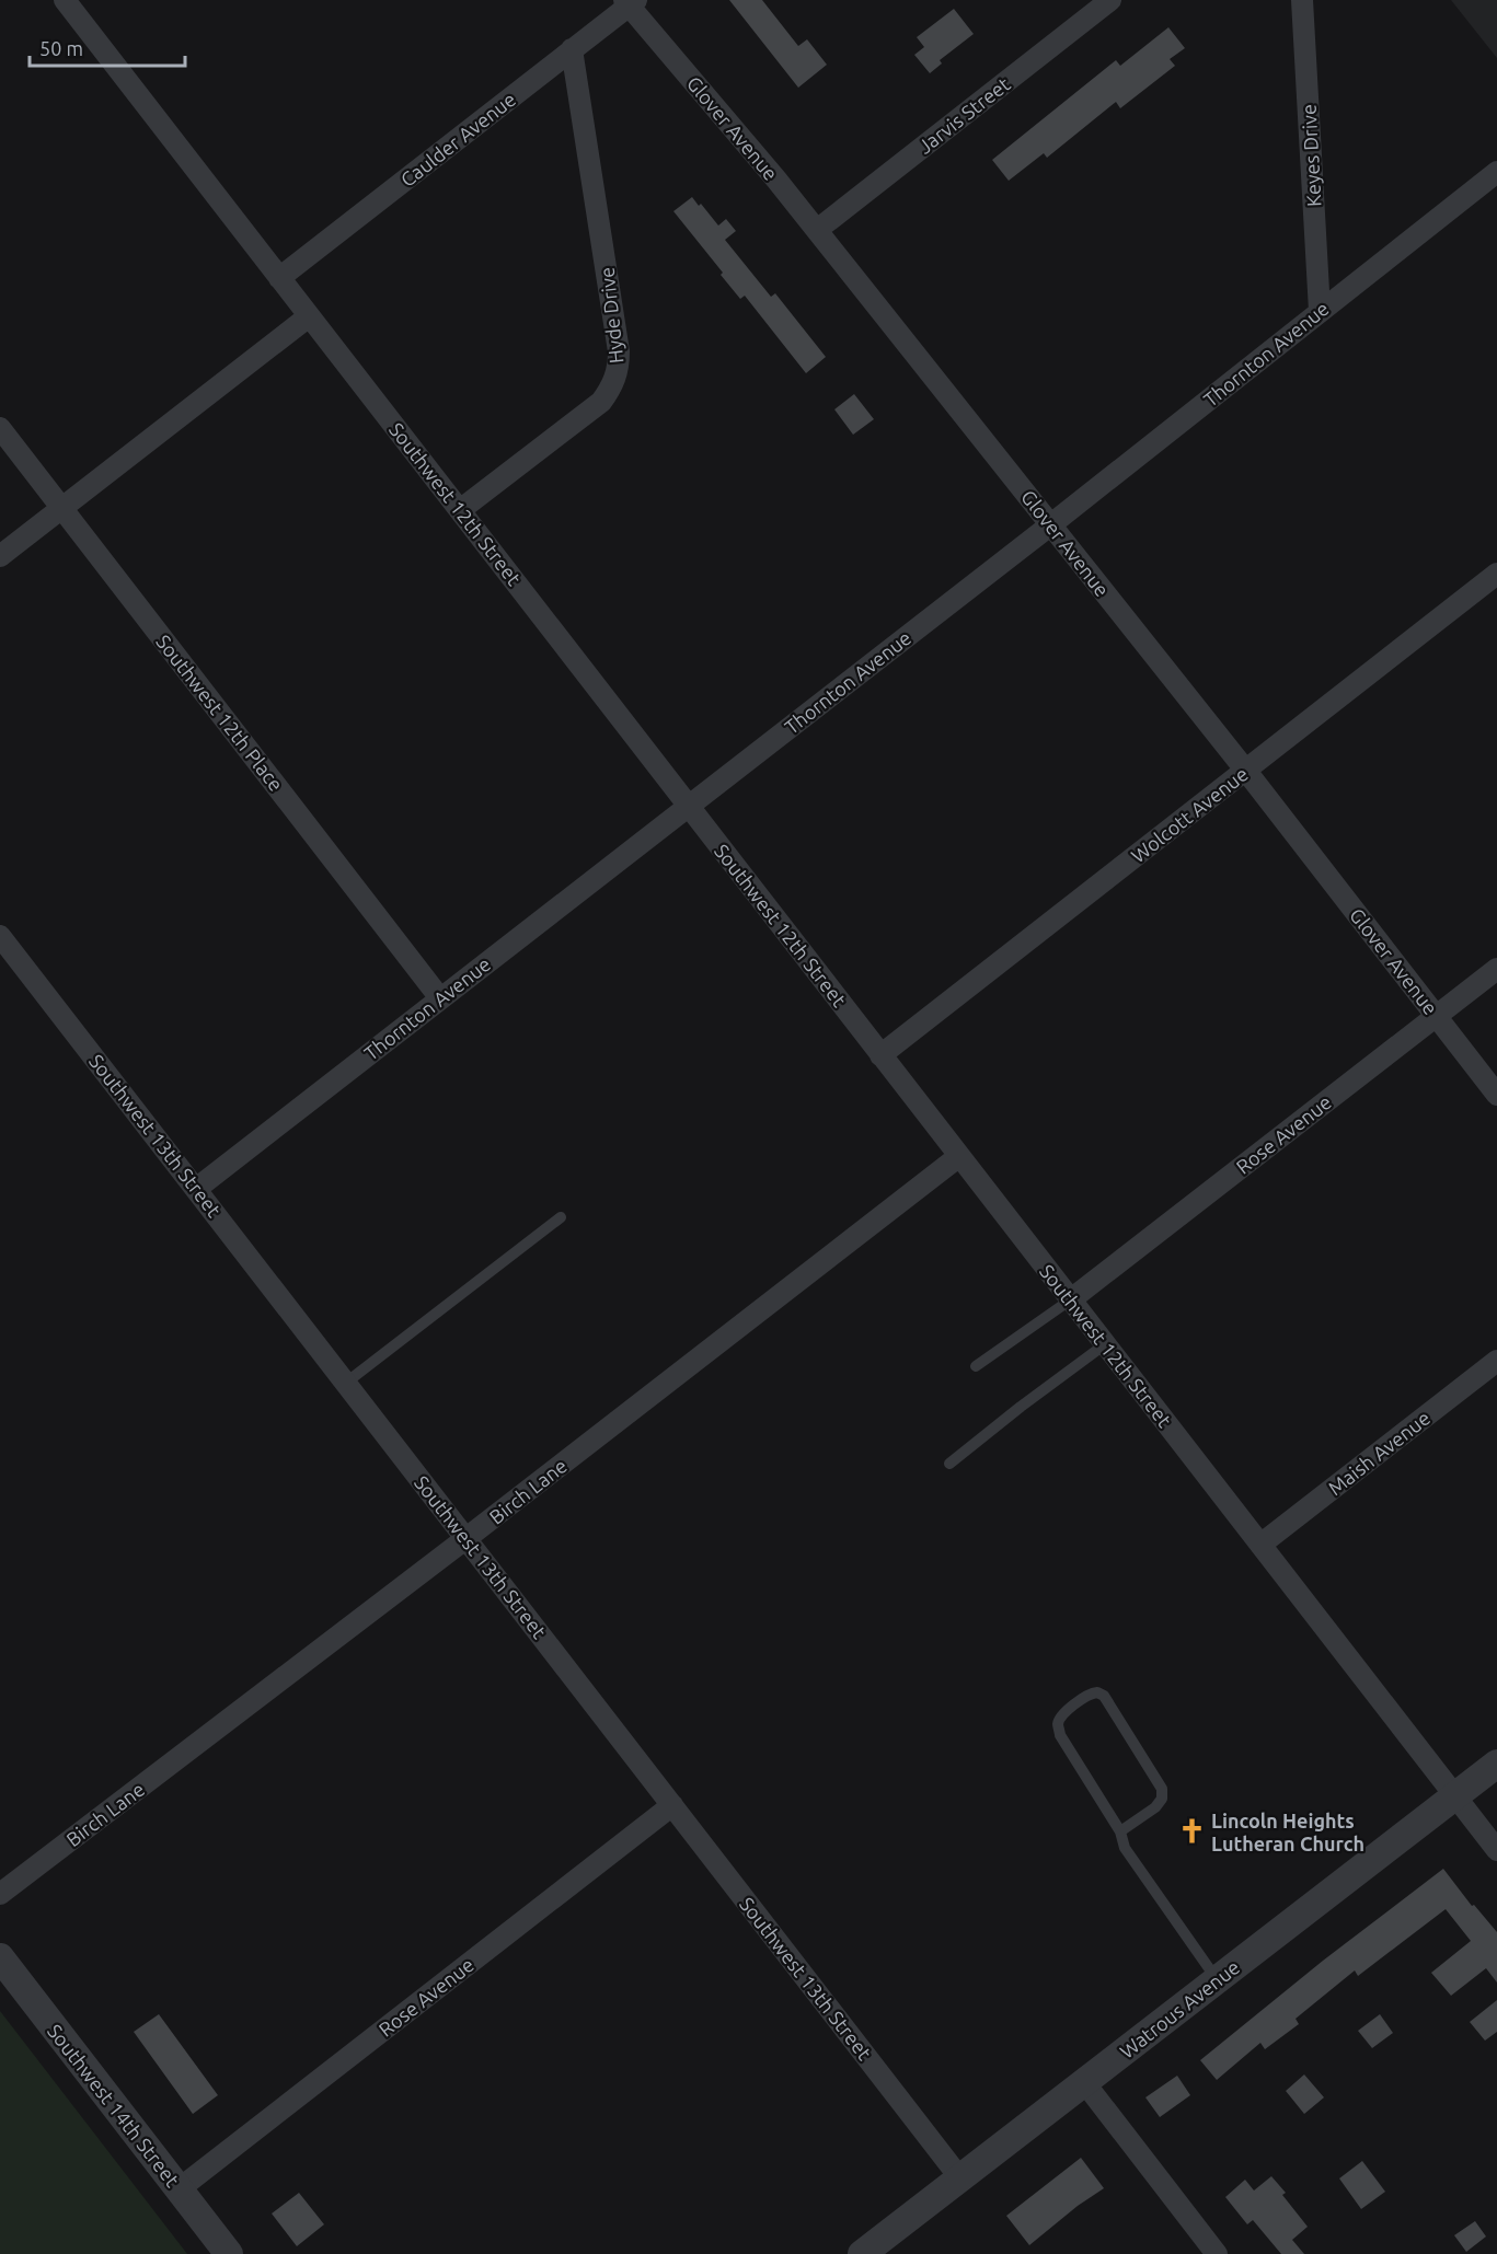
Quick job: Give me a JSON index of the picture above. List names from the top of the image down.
{
  "streets": {
    "street": [
      "Jarvis Street",
      "Glover Avenue",
      "Caulder Avenue",
      "Keyes Drive",
      "Hyde Drive",
      "Thornton Avenue",
      "Southwest 12th Street",
      "Southwest 12th Place",
      "Wolcott Avenue",
      "Rose Avenue",
      "Southwest 13th Street",
      "Maish Avenue",
      "Birch Lane",
      "Watrous Avenue",
      "Southwest 14th Street"
    ]
  },
  "crossings": [
    ["Jarvis Street", "Glover Avenue"],
    ["Glover Avenue", "Caulder Avenue"],
    ["Glover Avenue", "Thornton Avenue"],
    ["Glover Avenue", "Wolcott Avenue"],
    ["Glover Avenue", "Rose Avenue"],
    ["Caulder Avenue", "Hyde Drive"],
    ["Caulder Avenue", "Southwest 12th Street"],
    ["Keyes Drive", "Thornton Avenue"],
    ["Hyde Drive", "Southwest 12th Street"],
    ["Thornton Avenue", "Southwest 12th Street"],
    ["Thornton Avenue", "Southwest 12th Place"],
    ["Thornton Avenue", "Southwest 13th Street"],
    ["Southwest 12th Street", "Wolcott Avenue"],
    ["Southwest 12th Street", "Rose Avenue"],
    ["Southwest 12th Street", "Maish Avenue"],
    ["Southwest 12th Street", "Birch Lane"],
    ["Southwest 12th Street", "Watrous Avenue"],
    ["Rose Avenue", "Southwest 13th Street"],
    ["Rose Avenue", "Southwest 14th Street"],
    ["Southwest 13th Street", "Birch Lane"],
    ["Southwest 13th Street", "Watrous Avenue"]
  ],
  "places": {
    "church": ["Lincoln Heights Lutheran Church"]
  },
  "scale_bar": "50 m"
}
